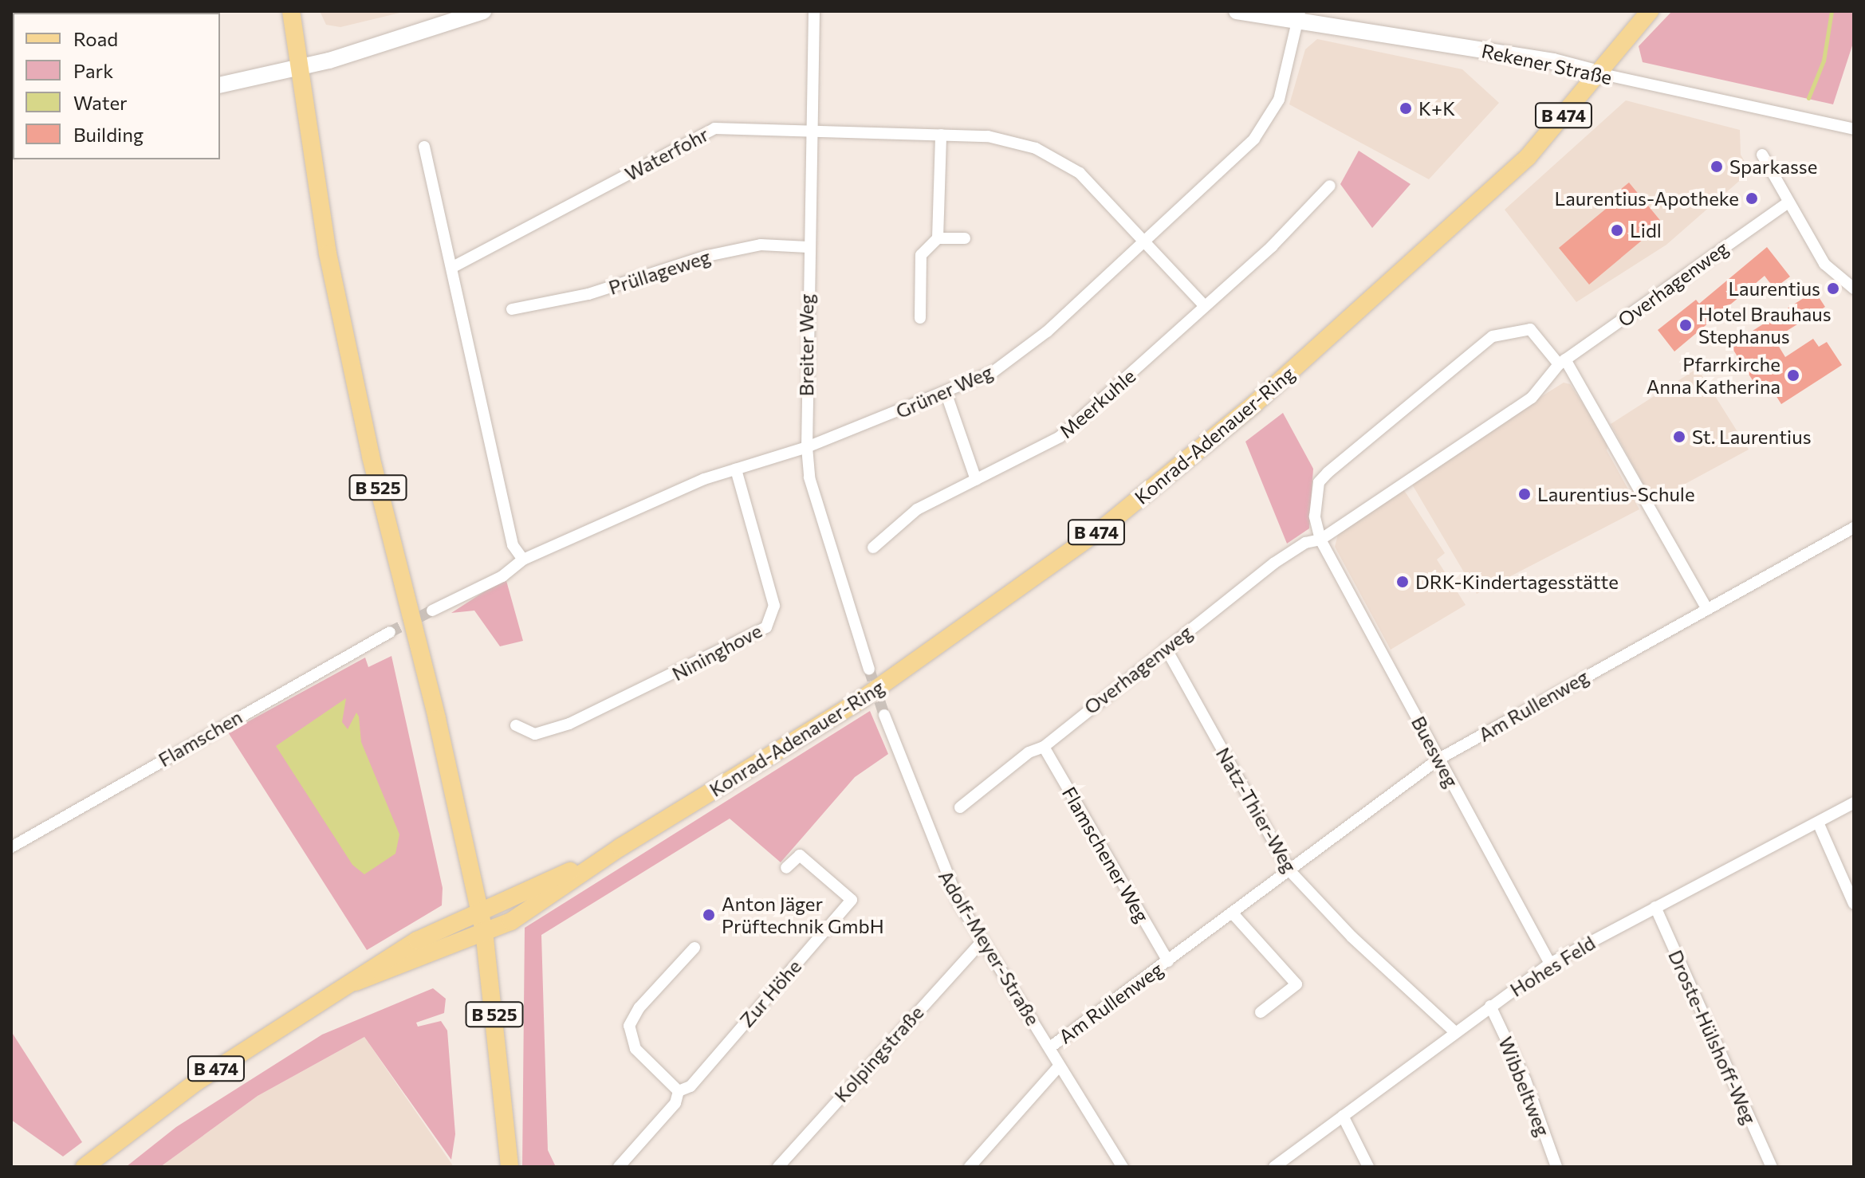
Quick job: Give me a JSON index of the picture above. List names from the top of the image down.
{
  "streets": {
    "main road": ["B 474", "Konrad-Adenauer-Ring", "B 525"],
    "street": [
      "Rekener Straße",
      "Waterfohr",
      "Prüllageweg",
      "Overhagenweg",
      "Breiter Weg",
      "Grüner Weg",
      "Meerkuhle",
      "Nininghove",
      "Am Rullenweg",
      "Flamschen",
      "Buesweg",
      "Natz-Thier-Weg",
      "Flamschener Weg",
      "Adolf-Meyer-Straße",
      "Hohes Feld",
      "Zur Höhe",
      "Droste-Hülshoff-Weg",
      "Kolpingstraße",
      "Wibbeltweg"
    ]
  },
  "crossings": [
    ["Rekener Straße", "Grüner Weg"],
    ["Rekener Straße", "Konrad-Adenauer-Ring"],
    ["B 474", "Konrad-Adenauer-Ring"],
    ["B 474", "B 525"],
    ["Waterfohr", "Breiter Weg"],
    ["Waterfohr", "Grüner Weg"],
    ["Prüllageweg", "Breiter Weg"],
    ["Overhagenweg", "Buesweg"],
    ["Overhagenweg", "Natz-Thier-Weg"],
    ["Overhagenweg", "Flamschener Weg"],
    ["Breiter Weg", "Grüner Weg"],
    ["Grüner Weg", "Nininghove"],
    ["Am Rullenweg", "Buesweg"],
    ["Am Rullenweg", "Natz-Thier-Weg"],
    ["Am Rullenweg", "Flamschener Weg"],
    ["Am Rullenweg", "Adolf-Meyer-Straße"],
    ["Buesweg", "Hohes Feld"],
    ["Natz-Thier-Weg", "Hohes Feld"],
    ["Adolf-Meyer-Straße", "Kolpingstraße"],
    ["Hohes Feld", "Droste-Hülshoff-Weg"],
    ["Hohes Feld", "Wibbeltweg"]
  ],
  "places": [
    "K+K",
    "Sparkasse",
    "Laurentius-Apotheke",
    "Lidl",
    "Laurentius",
    "Hotel Brauhaus Stephanus",
    "Pfarrkirche Anna Katherina",
    "St. Laurentius",
    "Laurentius-Schule",
    "DRK-Kindertagesstätte",
    "Anton Jäger Prüftechnik GmbH"
  ],
  "legend": [
    "Road",
    "Park",
    "Water",
    "Building"
  ]
}
